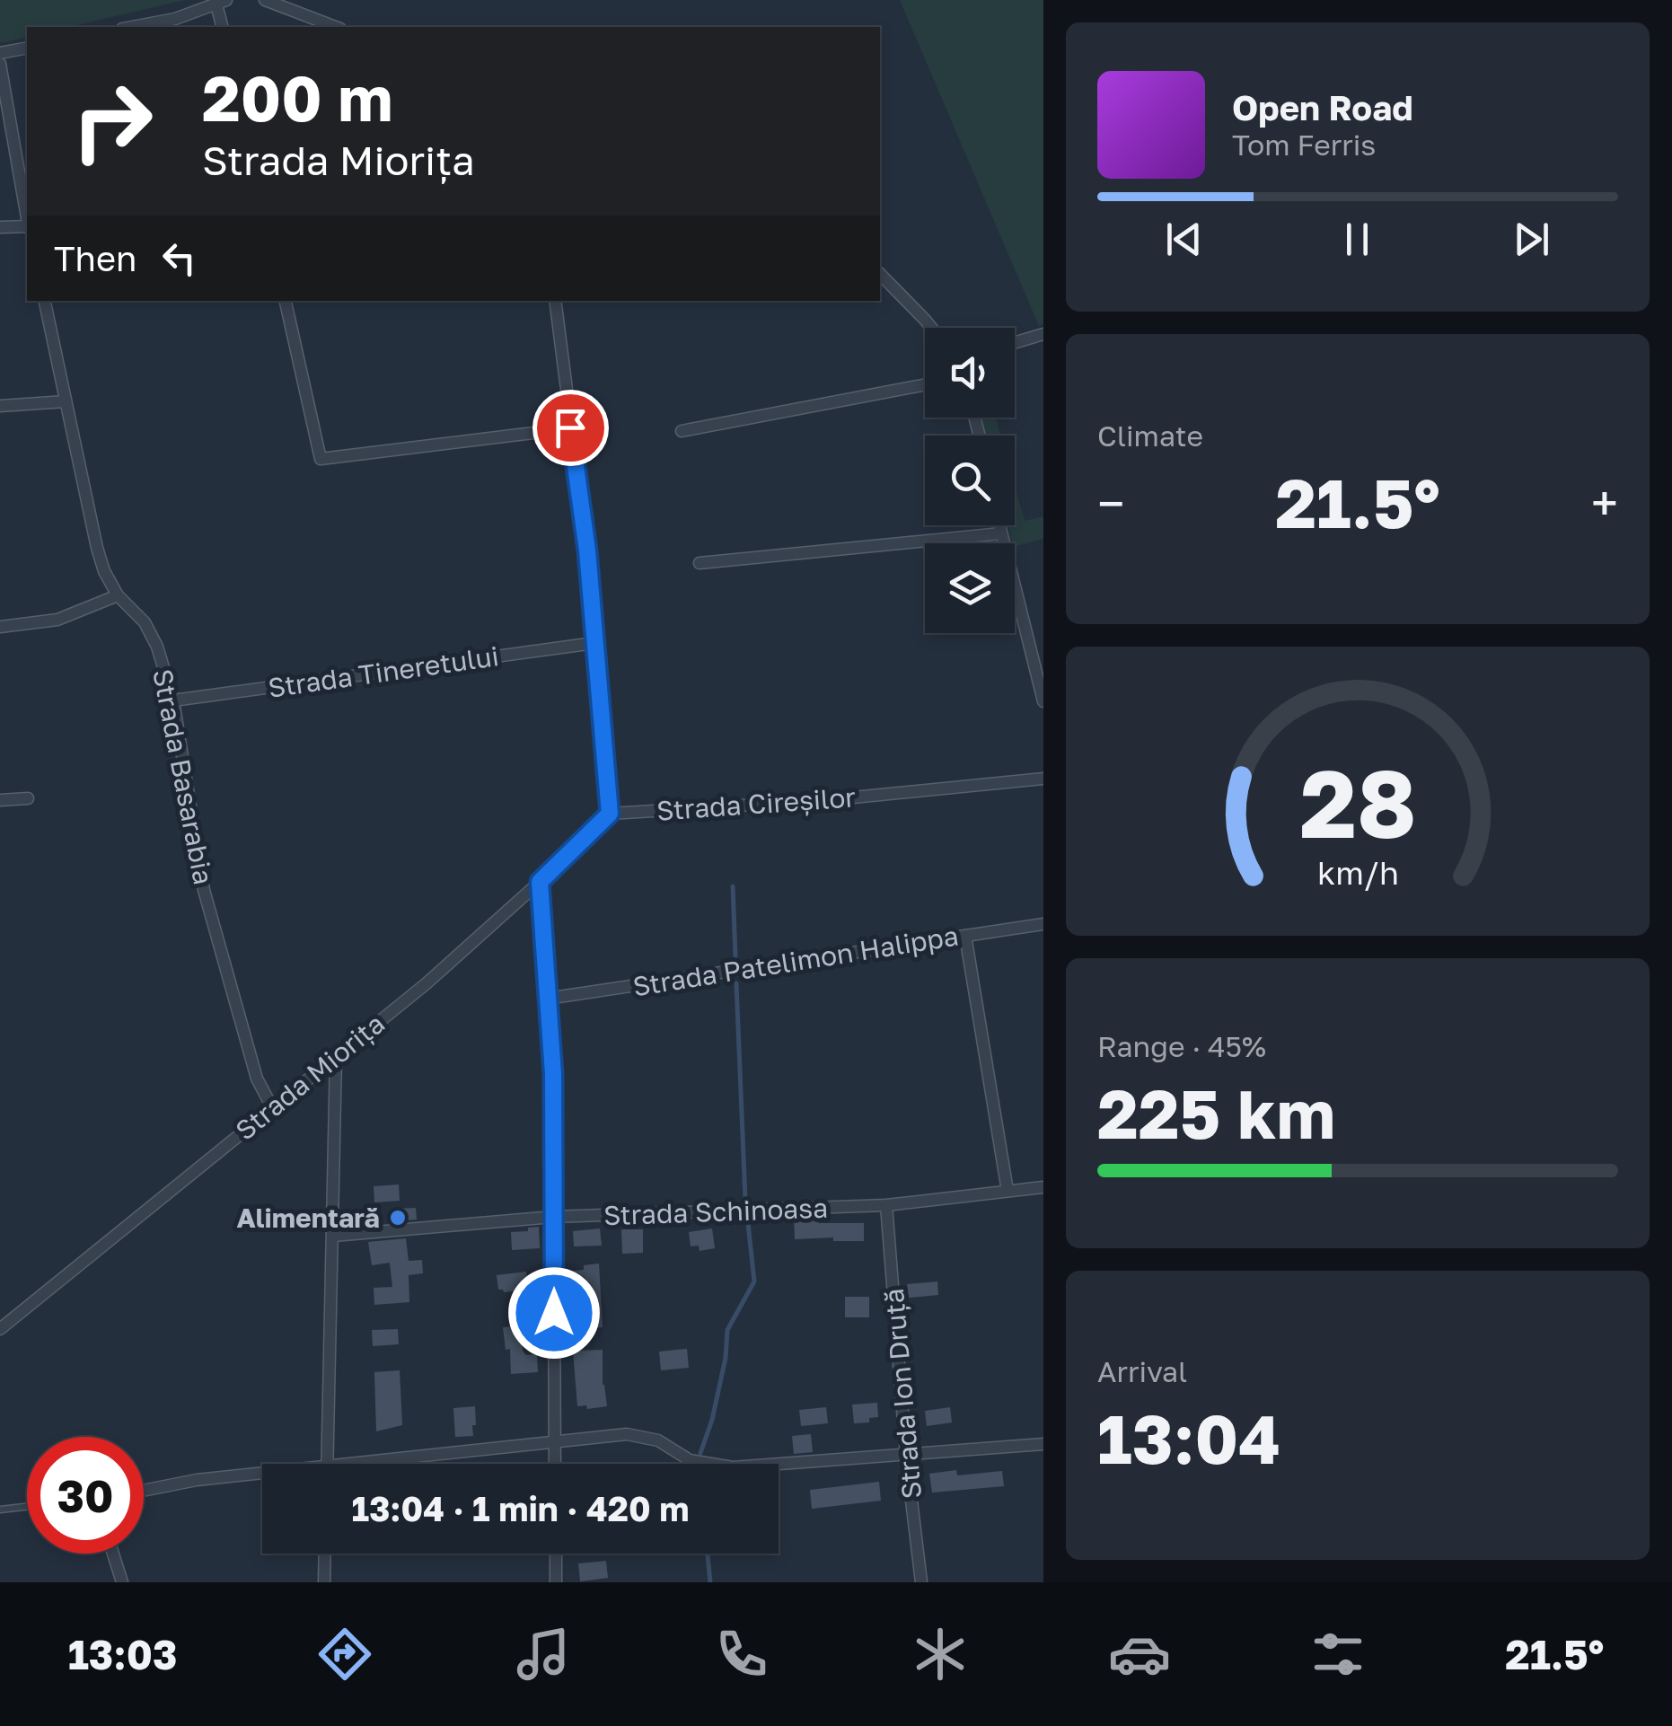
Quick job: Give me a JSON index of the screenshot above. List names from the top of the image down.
{
  "streets": {
    "street": [
      "Strada Tineretului",
      "Strada Basarabia",
      "Strada Cireșilor",
      "Strada Patelimon Halippa",
      "Strada Miorița",
      "Strada Schinoasa",
      "Strada Ion Druță"
    ]
  },
  "crossings": [
    ["Strada Tineretului", "Strada Basarabia"],
    ["Strada Basarabia", "Strada Miorița"],
    ["Strada Cireșilor", "Strada Miorița"],
    ["Strada Schinoasa", "Strada Ion Druță"]
  ],
  "places": ["Alimentară"],
  "page": {
    "turn": ["200 m", "Strada Miorița"],
    "song": ["Open Road", "Tom Ferris"],
    "then": "Then",
    "tile": [
      "Climate",
      ["Range · 45%", "225 km"],
      ["Arrival", "13:04"]
    ],
    "heat": ["−", "21.5°", "+"],
    "limit": "30",
    "trip": "13:04 · 1 min · 420 m",
    "tabs": ["13:03", "21.5°"],
    "gauge": ["28", "km/h"]
  }
}
